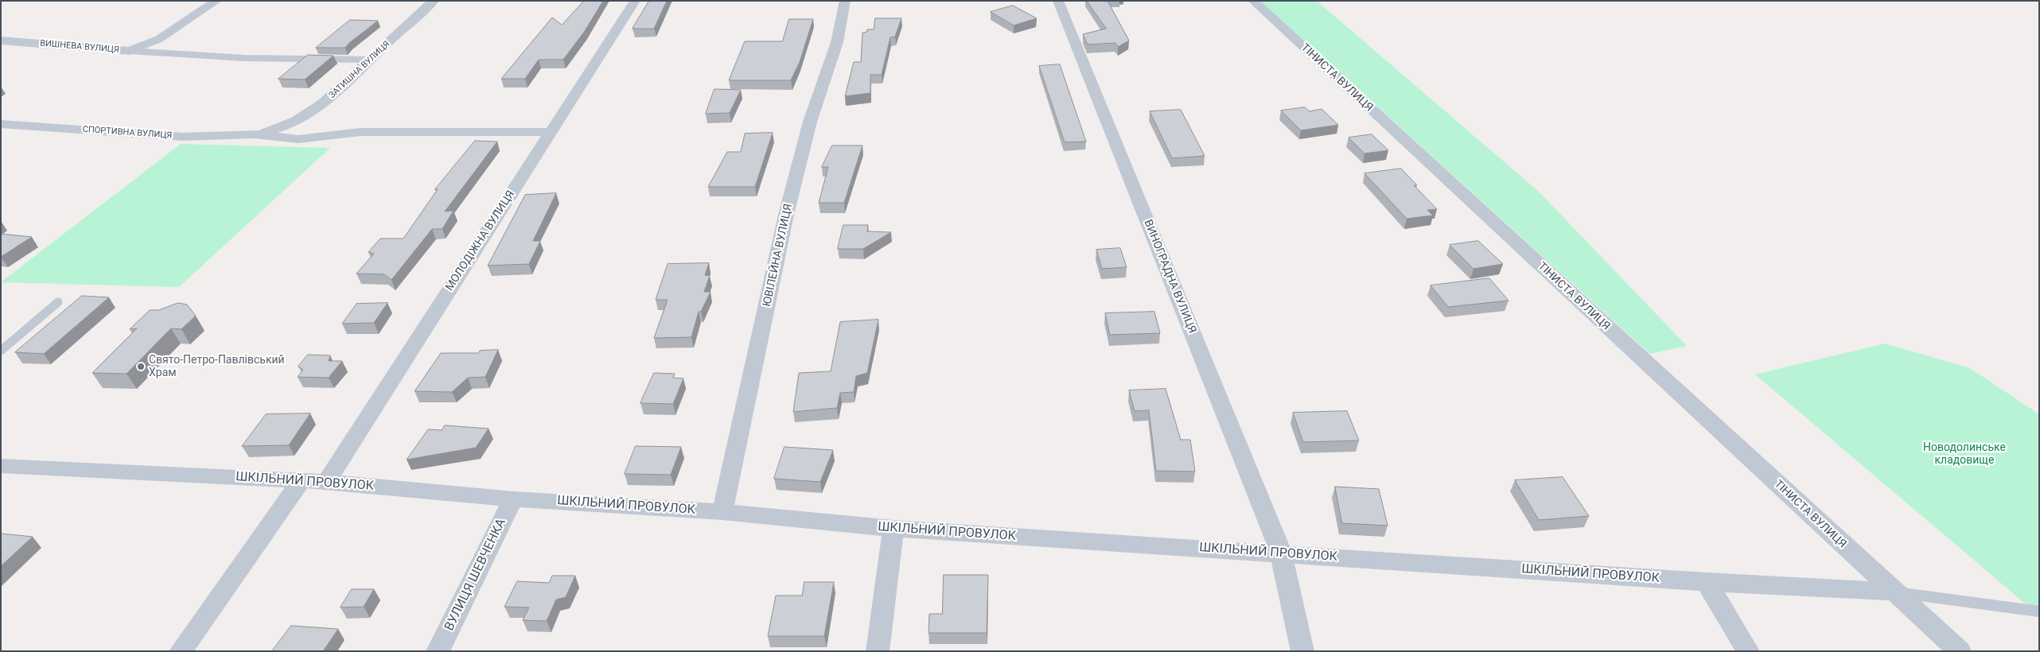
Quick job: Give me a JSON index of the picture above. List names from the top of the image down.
{
  "streets": {
    "street": [
      "ВИШНЕВА ВУЛИЦЯ",
      "ЗАТИШНА ВУЛИЦЯ",
      "ТІНИСТА ВУЛИЦЯ",
      "СПОРТИВНА ВУЛИЦЯ",
      "МОЛОДІЖНА ВУЛИЦЯ",
      "ЮВІЛЕЙНА ВУЛИЦЯ",
      "ВИНОГРАДНА ВУЛИЦЯ",
      "ШКІЛЬНИЙ ПРОВУЛОК",
      "ВУЛИЦЯ ШЕВЧЕНКА"
    ]
  },
  "crossings": [
    ["ЗАТИШНА ВУЛИЦЯ", "СПОРТИВНА ВУЛИЦЯ"],
    ["ТІНИСТА ВУЛИЦЯ", "ШКІЛЬНИЙ ПРОВУЛОК"],
    ["МОЛОДІЖНА ВУЛИЦЯ", "ШКІЛЬНИЙ ПРОВУЛОК"],
    ["ЮВІЛЕЙНА ВУЛИЦЯ", "ШКІЛЬНИЙ ПРОВУЛОК"],
    ["ВИНОГРАДНА ВУЛИЦЯ", "ШКІЛЬНИЙ ПРОВУЛОК"],
    ["ШКІЛЬНИЙ ПРОВУЛОК", "ВУЛИЦЯ ШЕВЧЕНКА"]
  ],
  "parks": ["Новодолинське кладовище"],
  "places": ["Свято-Петро-Павлівський Храм"]
}
